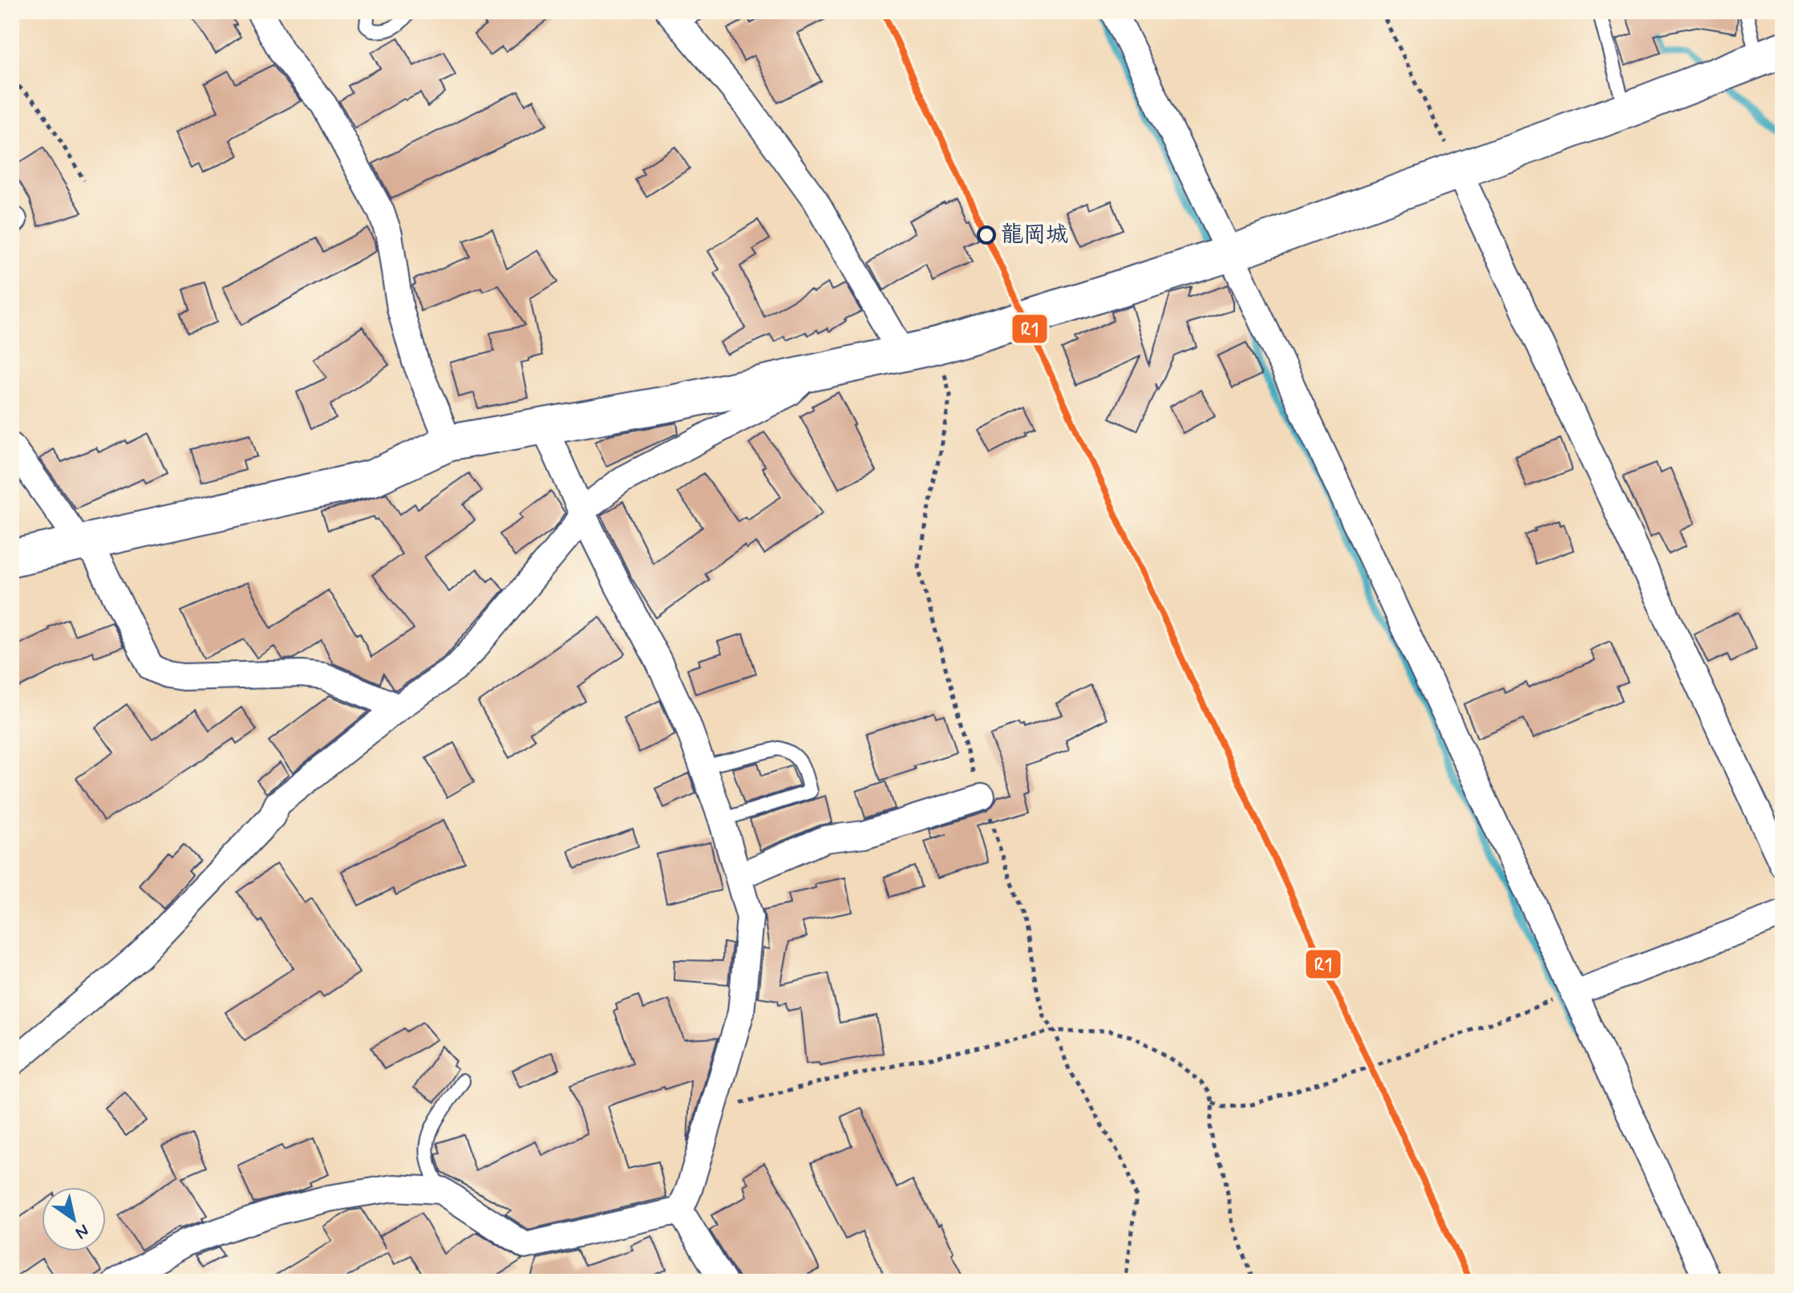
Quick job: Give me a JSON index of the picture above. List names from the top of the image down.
{
  "places": ["龍岡城"],
  "lines": ["transit line R1"],
  "north": "bottom right"
}
